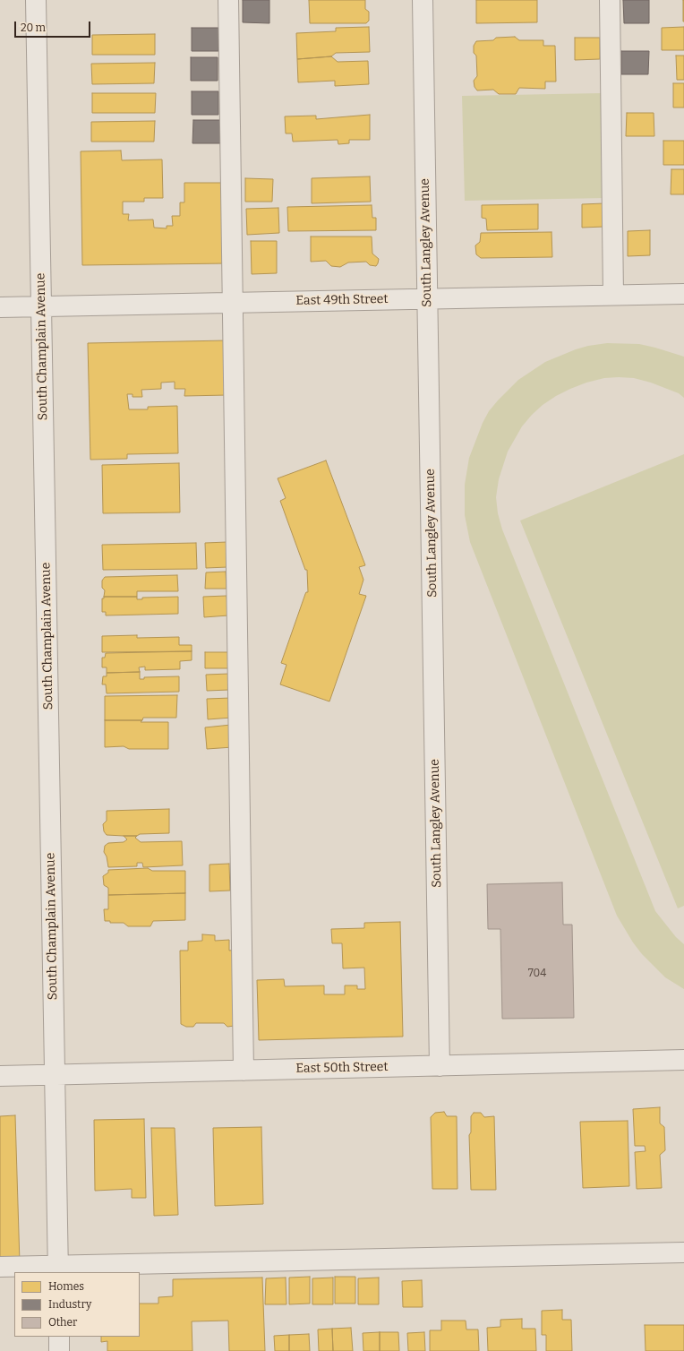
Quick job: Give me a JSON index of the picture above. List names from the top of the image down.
{
  "streets": {
    "street": [
      "South Langley Avenue",
      "East 49th Street",
      "South Champlain Avenue",
      "East 50th Street"
    ]
  },
  "crossings": [
    ["South Langley Avenue", "East 49th Street"],
    ["South Langley Avenue", "East 50th Street"],
    ["East 49th Street", "South Champlain Avenue"],
    ["South Champlain Avenue", "East 50th Street"]
  ],
  "house_numbers": ["704"],
  "legend": ["Homes", "Industry", "Other"],
  "scale_bar": "20 m"
}
